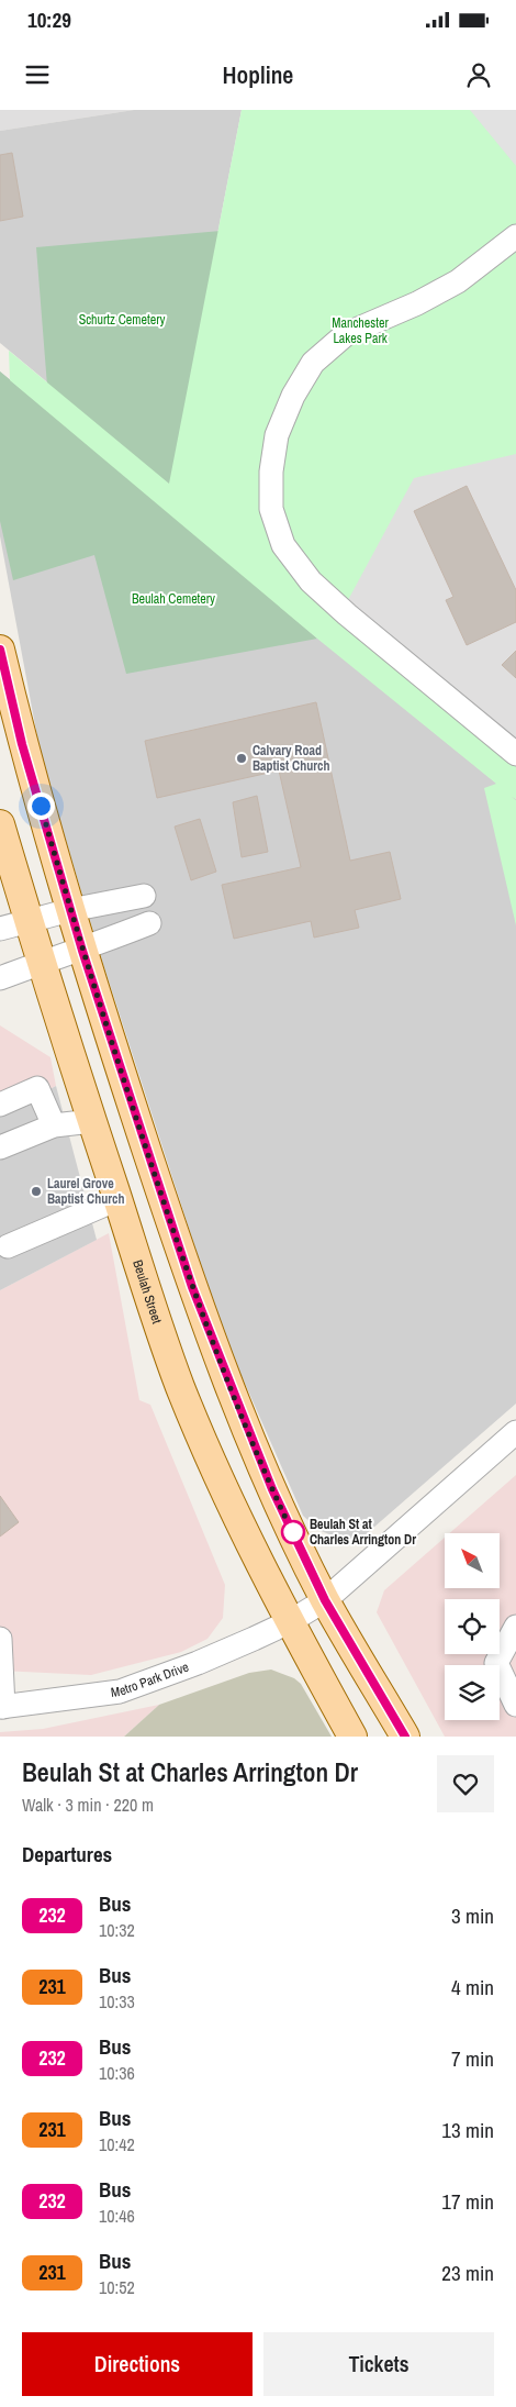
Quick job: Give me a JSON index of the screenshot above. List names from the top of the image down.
{
  "streets": {
    "main road": ["Beulah Street"],
    "street": ["Metro Park Drive"]
  },
  "crossings": [
    ["Beulah Street", "Metro Park Drive"]
  ],
  "parks": ["Schurtz Cemetery", "Manchester Lakes Park", "Beulah Cemetery"],
  "places": ["Calvary Road Baptist Church", "Laurel Grove Baptist Church", "Beulah St at Charles Arrington Dr"],
  "lines": ["bus line 232"],
  "north": "top left",
  "page": {
    "status": "10:29",
    "header": "Hopline",
    "heading": [
      ["Beulah St at Charles Arrington Dr", "Walk · 3 min · 220 m"],
      "Departures"
    ],
    "list": [
      {
        "mark": "232",
        "name": "Bus",
        "note": "10:32",
        "value": "3 min"
      },
      {
        "mark": "231",
        "name": "Bus",
        "note": "10:33",
        "value": "4 min"
      },
      {
        "mark": "232",
        "name": "Bus",
        "note": "10:36",
        "value": "7 min"
      },
      {
        "mark": "231",
        "name": "Bus",
        "note": "10:42",
        "value": "13 min"
      },
      {
        "mark": "232",
        "name": "Bus",
        "note": "10:46",
        "value": "17 min"
      },
      {
        "mark": "231",
        "name": "Bus",
        "note": "10:52",
        "value": "23 min"
      }
    ],
    "buttons": ["Directions", "Tickets"]
  }
}
